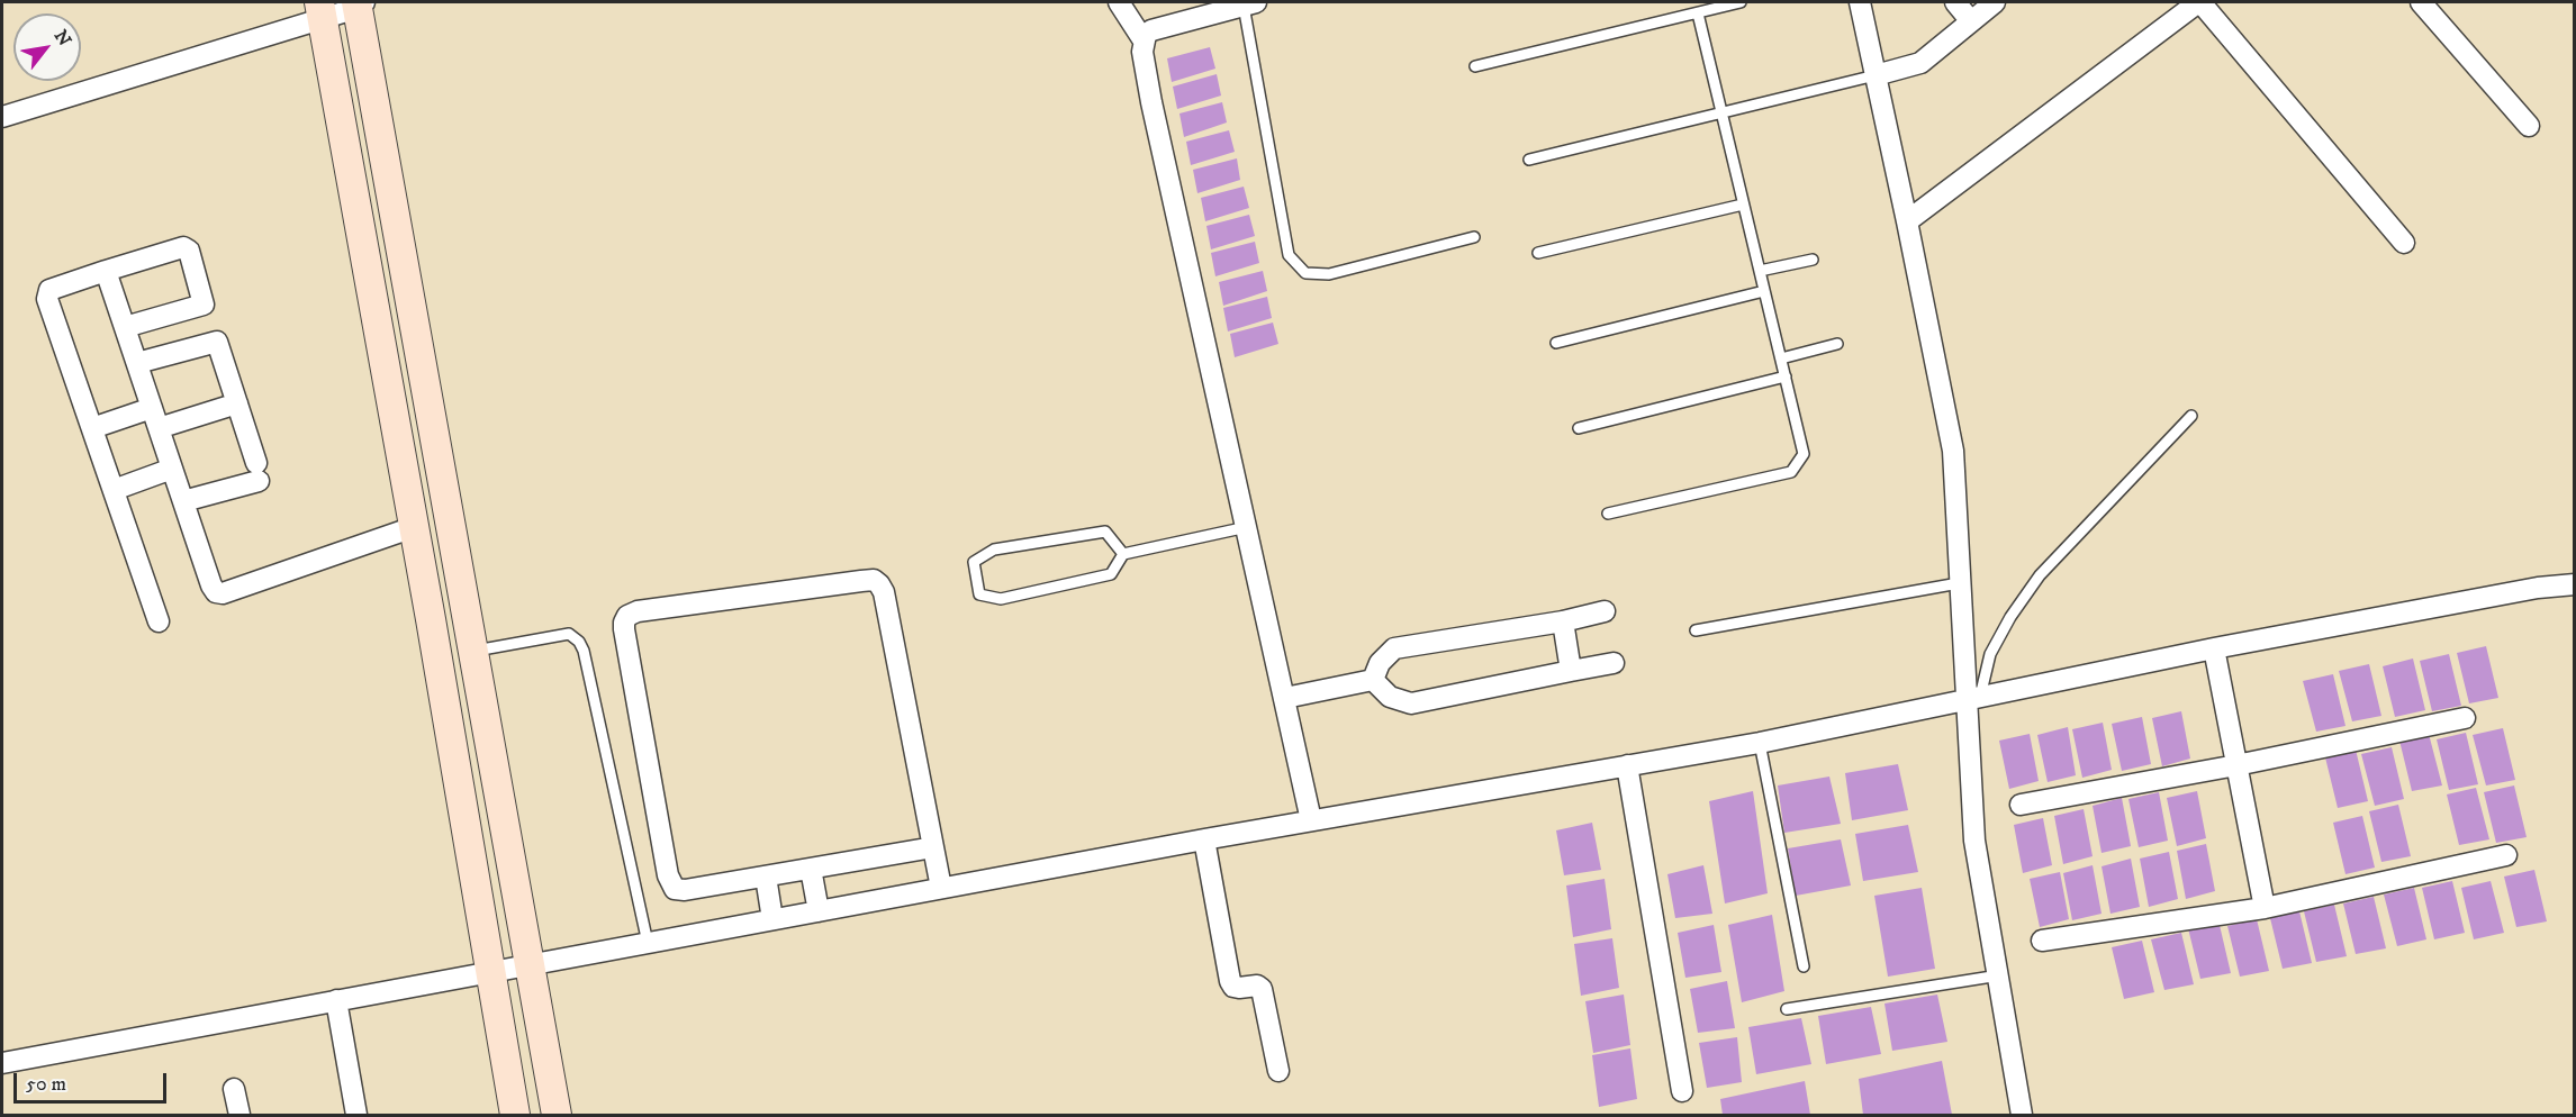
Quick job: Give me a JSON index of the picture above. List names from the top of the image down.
{
  "scale_bar": "50 m",
  "north": "top right"
}
